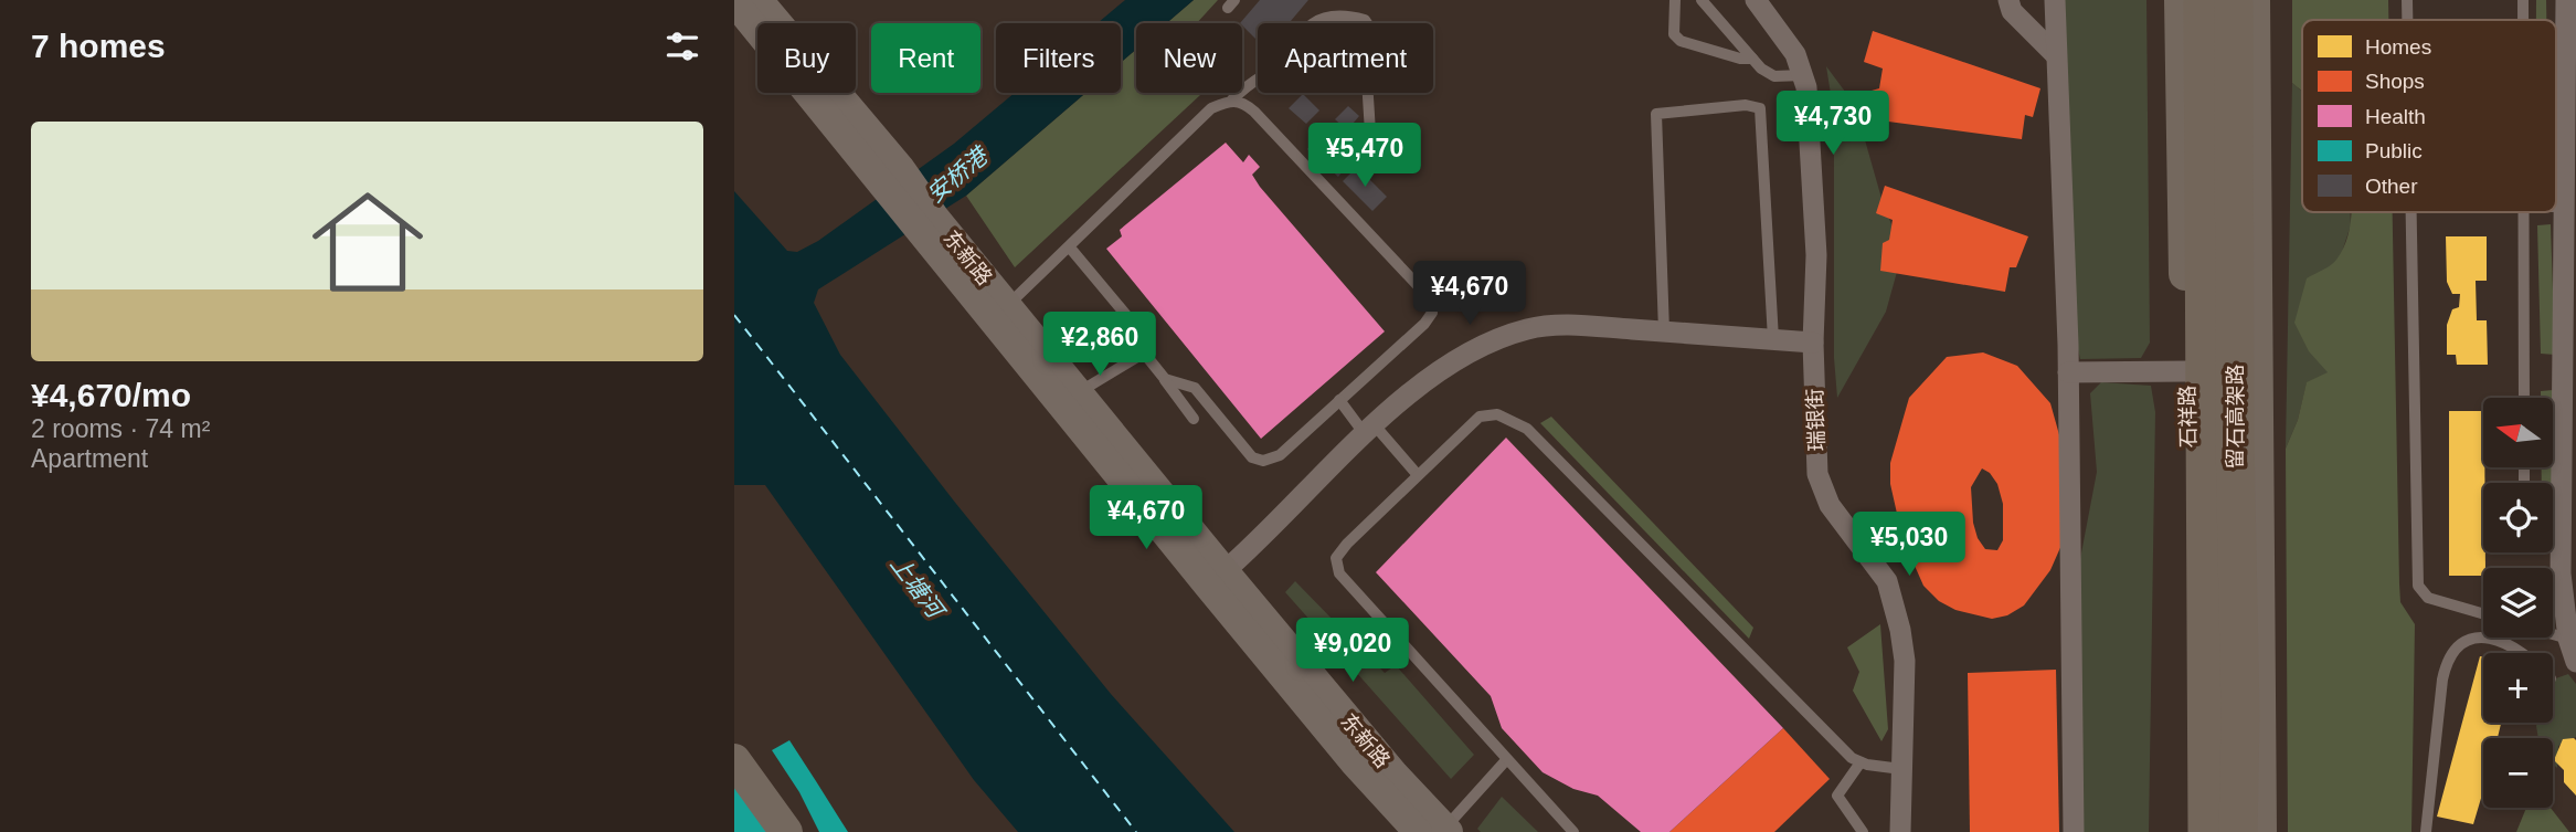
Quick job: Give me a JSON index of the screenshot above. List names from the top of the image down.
{
  "streets": {
    "highway": ["留石高架路"],
    "main road": ["东新路", "石祥路"],
    "street": ["瑞银街"]
  },
  "water": ["安桥港", "上塘河"],
  "legend": [
    "Homes",
    "Shops",
    "Health",
    "Public",
    "Other"
  ],
  "north": "left",
  "page": {
    "heading": "7 homes",
    "chip": [
      "Buy",
      "Rent",
      "Filters",
      "New",
      "Apartment"
    ],
    "price": [
      "¥4,730",
      "¥5,470",
      "¥4,670",
      "¥2,860",
      "¥4,670",
      "¥5,030",
      "¥9,020"
    ],
    "list": [
      {
        "name": "¥4,670/mo",
        "note": "2 rooms · 74 m² · Apartment"
      }
    ],
    "map_buttons": ["+", "−"]
  }
}
